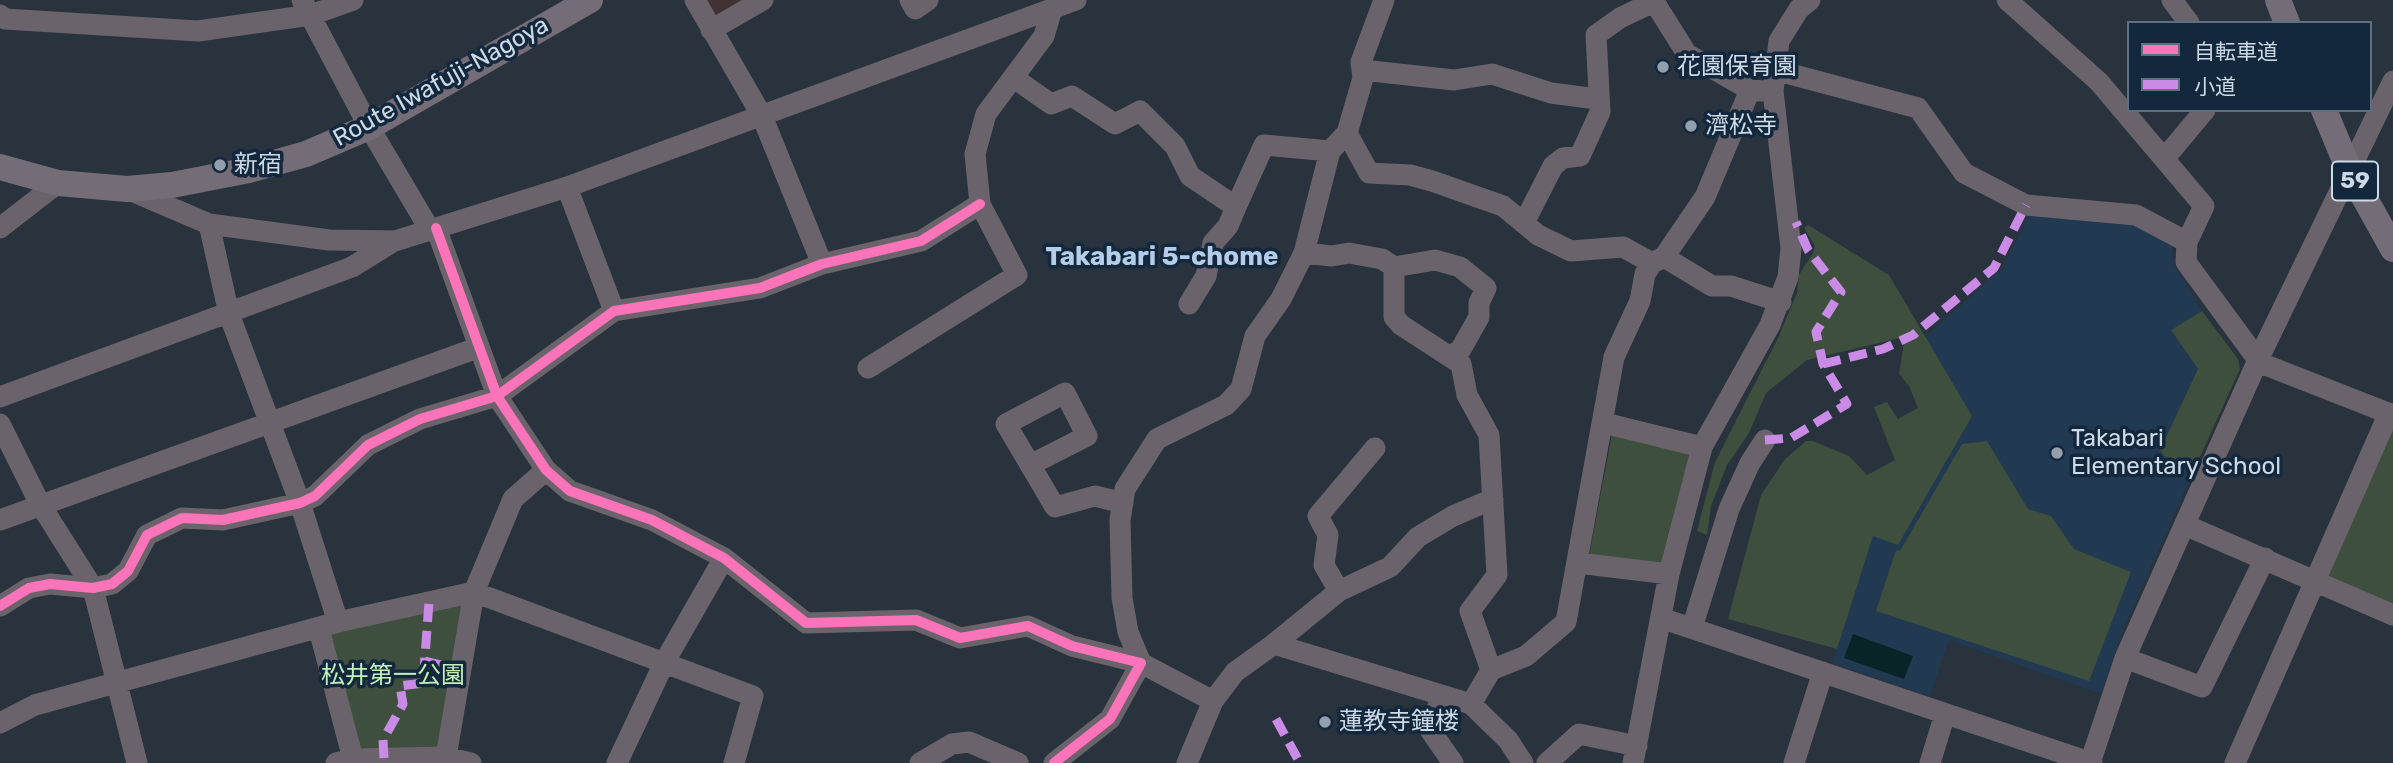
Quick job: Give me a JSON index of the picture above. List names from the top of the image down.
{
  "streets": {
    "main road": ["Route Iwafuji-Nagoya", "59"]
  },
  "districts": ["Takabari 5-chome"],
  "parks": ["松井第一公園"],
  "places": [
    "花園保育園",
    "濟松寺",
    "新宿",
    "Takabari Elementary School",
    "蓮教寺鐘楼"
  ],
  "legend": ["自転車道", "小道"]
}
